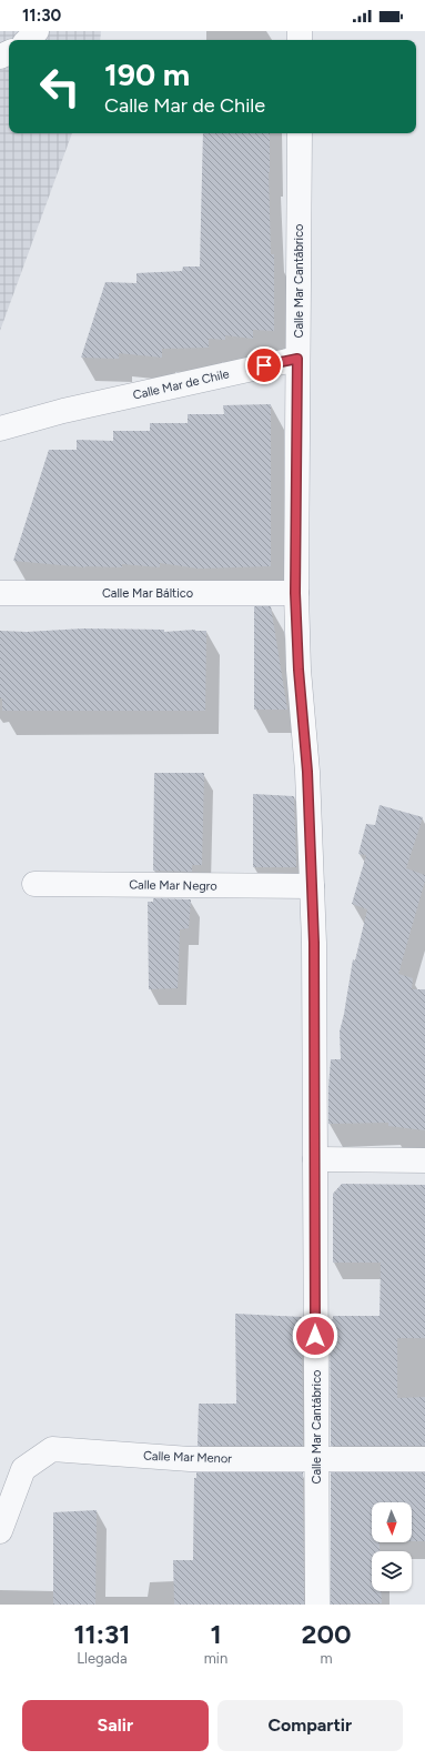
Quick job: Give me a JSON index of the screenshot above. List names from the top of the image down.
{
  "streets": {
    "street": [
      "Calle Mar Cantábrico",
      "Calle Mar de Chile",
      "Calle Mar Báltico",
      "Calle Mar Negro",
      "Calle Mar Menor"
    ]
  },
  "crossings": [
    ["Calle Mar Cantábrico", "Calle Mar de Chile"],
    ["Calle Mar Cantábrico", "Calle Mar Báltico"],
    ["Calle Mar Cantábrico", "Calle Mar Negro"],
    ["Calle Mar Cantábrico", "Calle Mar Menor"]
  ],
  "north": "bottom",
  "page": {
    "status": "11:30",
    "turn": ["190 m", "Calle Mar de Chile"],
    "eta": [
      "11:31",
      "Llegada",
      "1",
      "min",
      "200",
      "m"
    ],
    "buttons": ["Salir", "Compartir"]
  }
}
